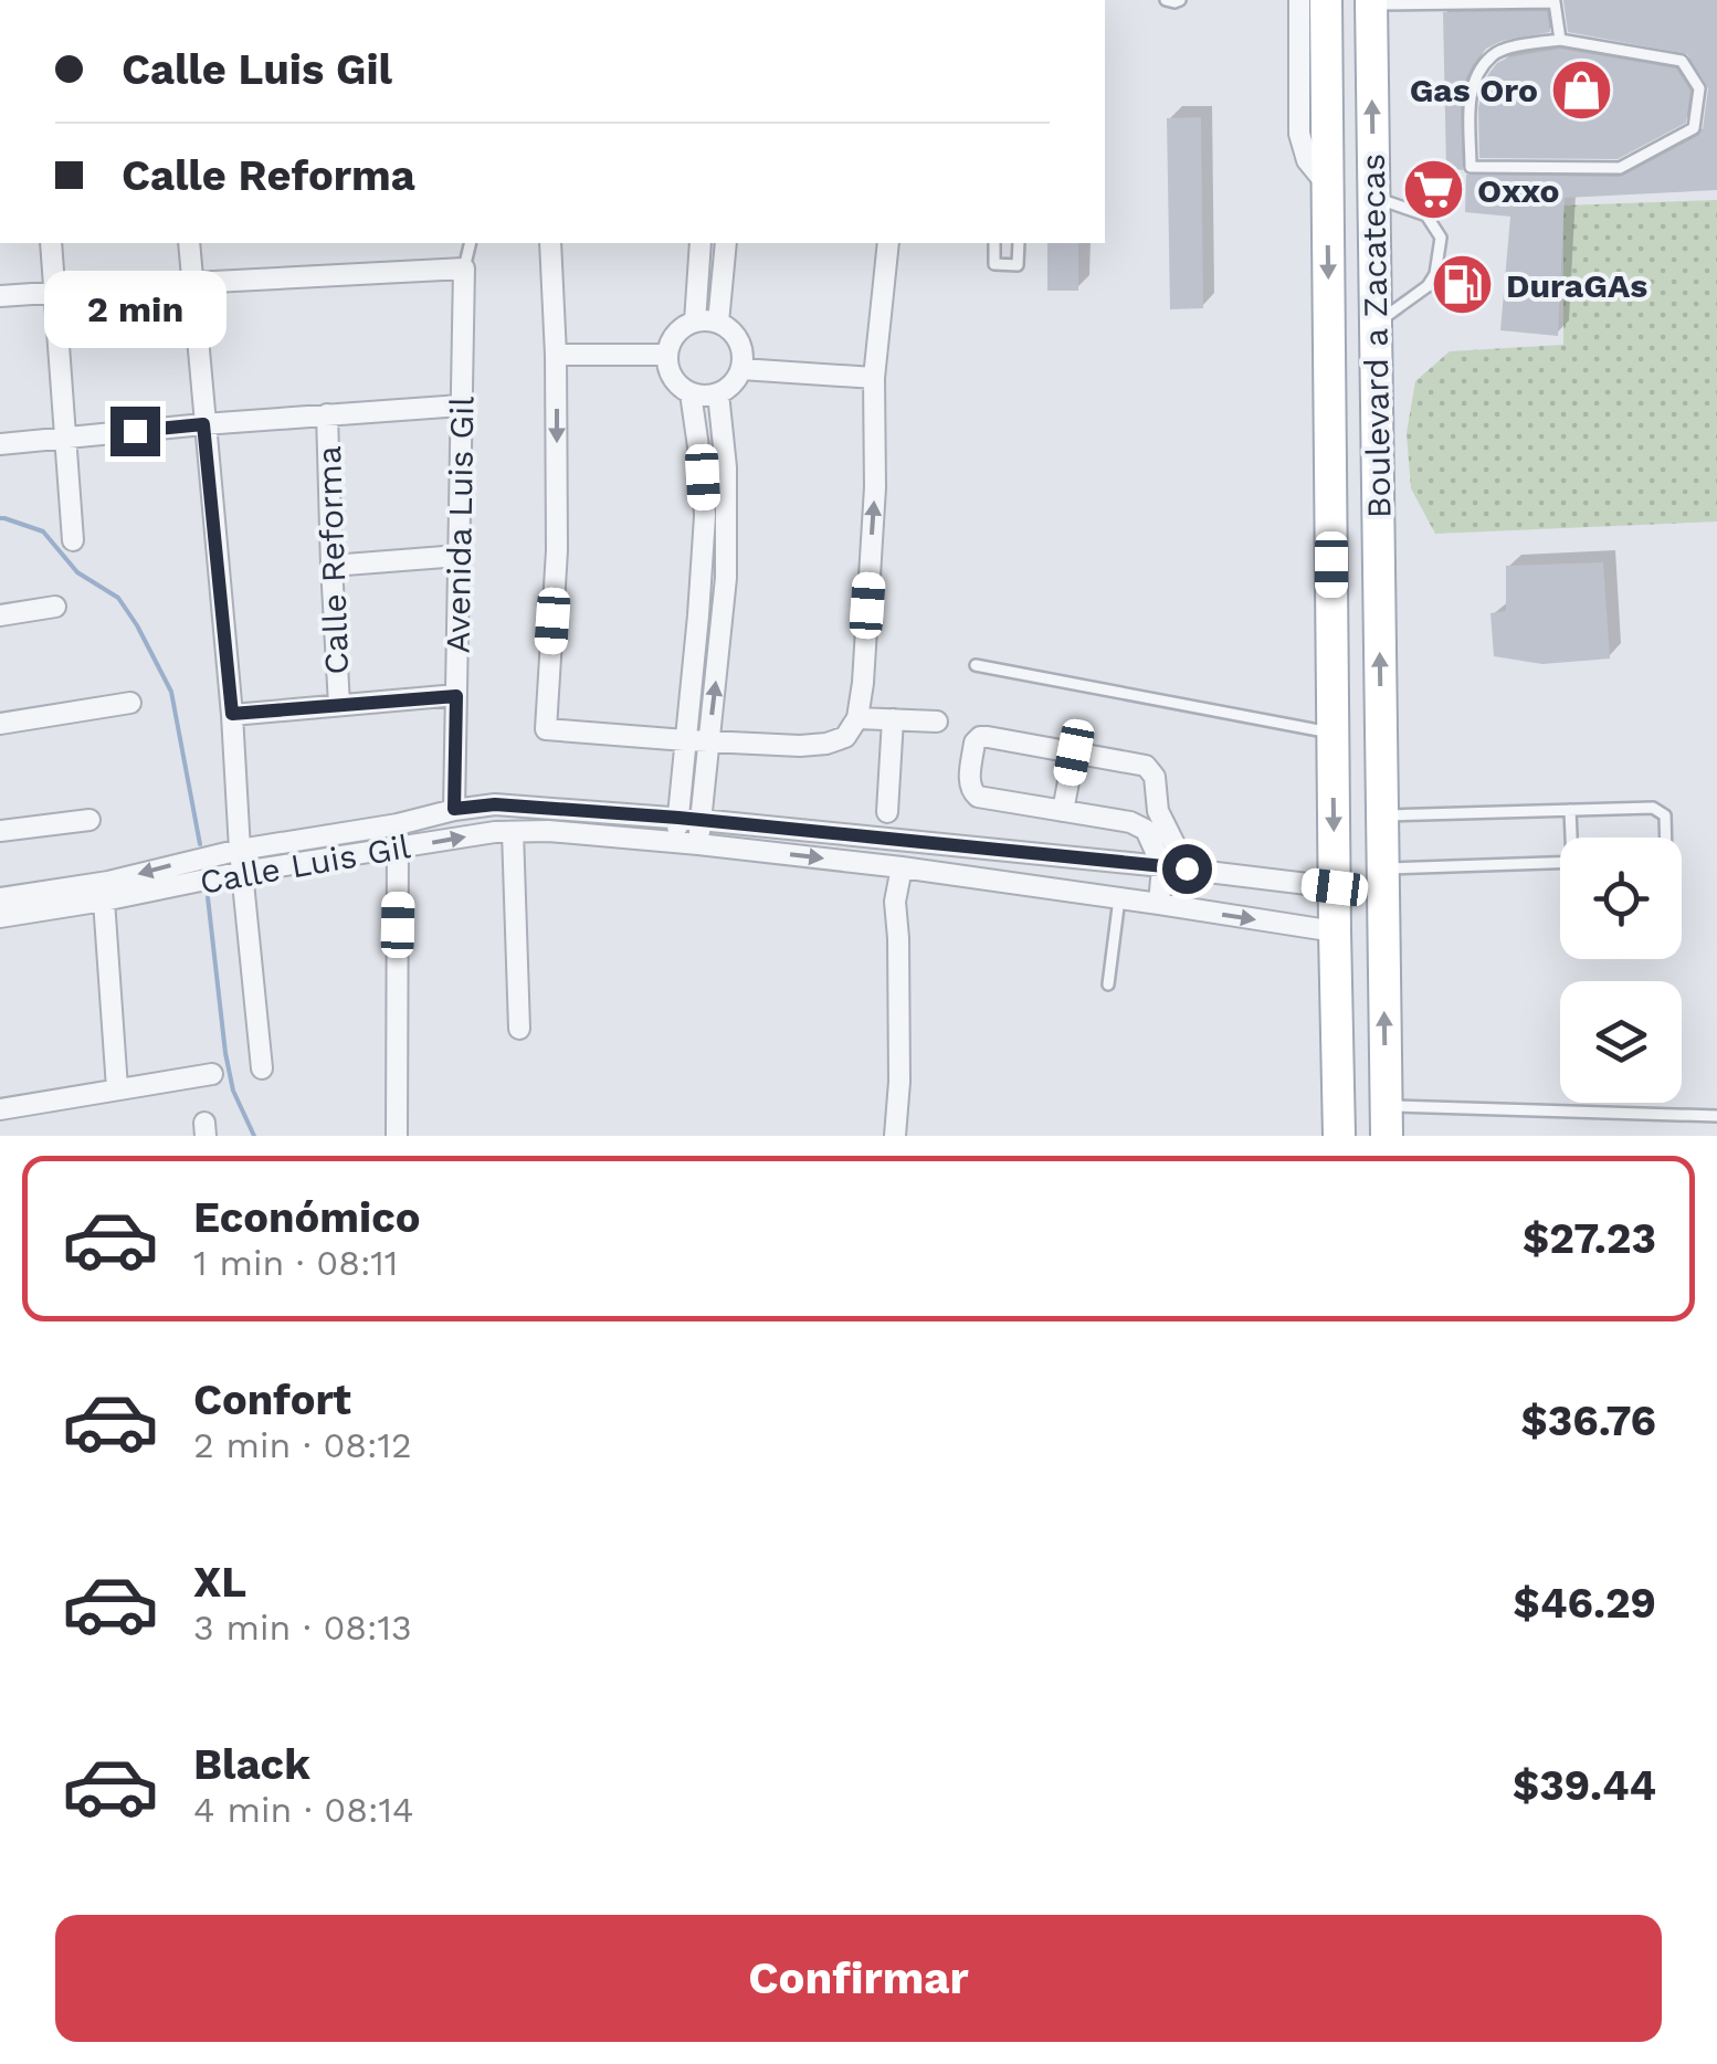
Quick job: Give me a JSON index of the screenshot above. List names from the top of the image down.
{
  "streets": {
    "main road": ["Boulevard a Zacatecas"],
    "street": ["Avenida Luis Gil", "Calle Reforma", "Calle Luis Gil"]
  },
  "crossings": [
    ["Boulevard a Zacatecas", "Calle Luis Gil"],
    ["Avenida Luis Gil", "Calle Reforma"],
    ["Avenida Luis Gil", "Calle Luis Gil"]
  ],
  "places": {
    "shop": ["Gas Oro"],
    "supermarket": ["Oxxo"],
    "fuel station": ["DuraGAs"]
  },
  "page": {
    "banner": ["Calle Luis Gil", "Calle Reforma"],
    "bubble": "2 min",
    "list": [
      {
        "name": "Económico",
        "note": "1 min · 08:11",
        "value": "$27.23"
      },
      {
        "name": "Confort",
        "note": "2 min · 08:12",
        "value": "$36.76"
      },
      {
        "name": "XL",
        "note": "3 min · 08:13",
        "value": "$46.29"
      },
      {
        "name": "Black",
        "note": "4 min · 08:14",
        "value": "$39.44"
      }
    ],
    "buttons": "Confirmar"
  }
}
